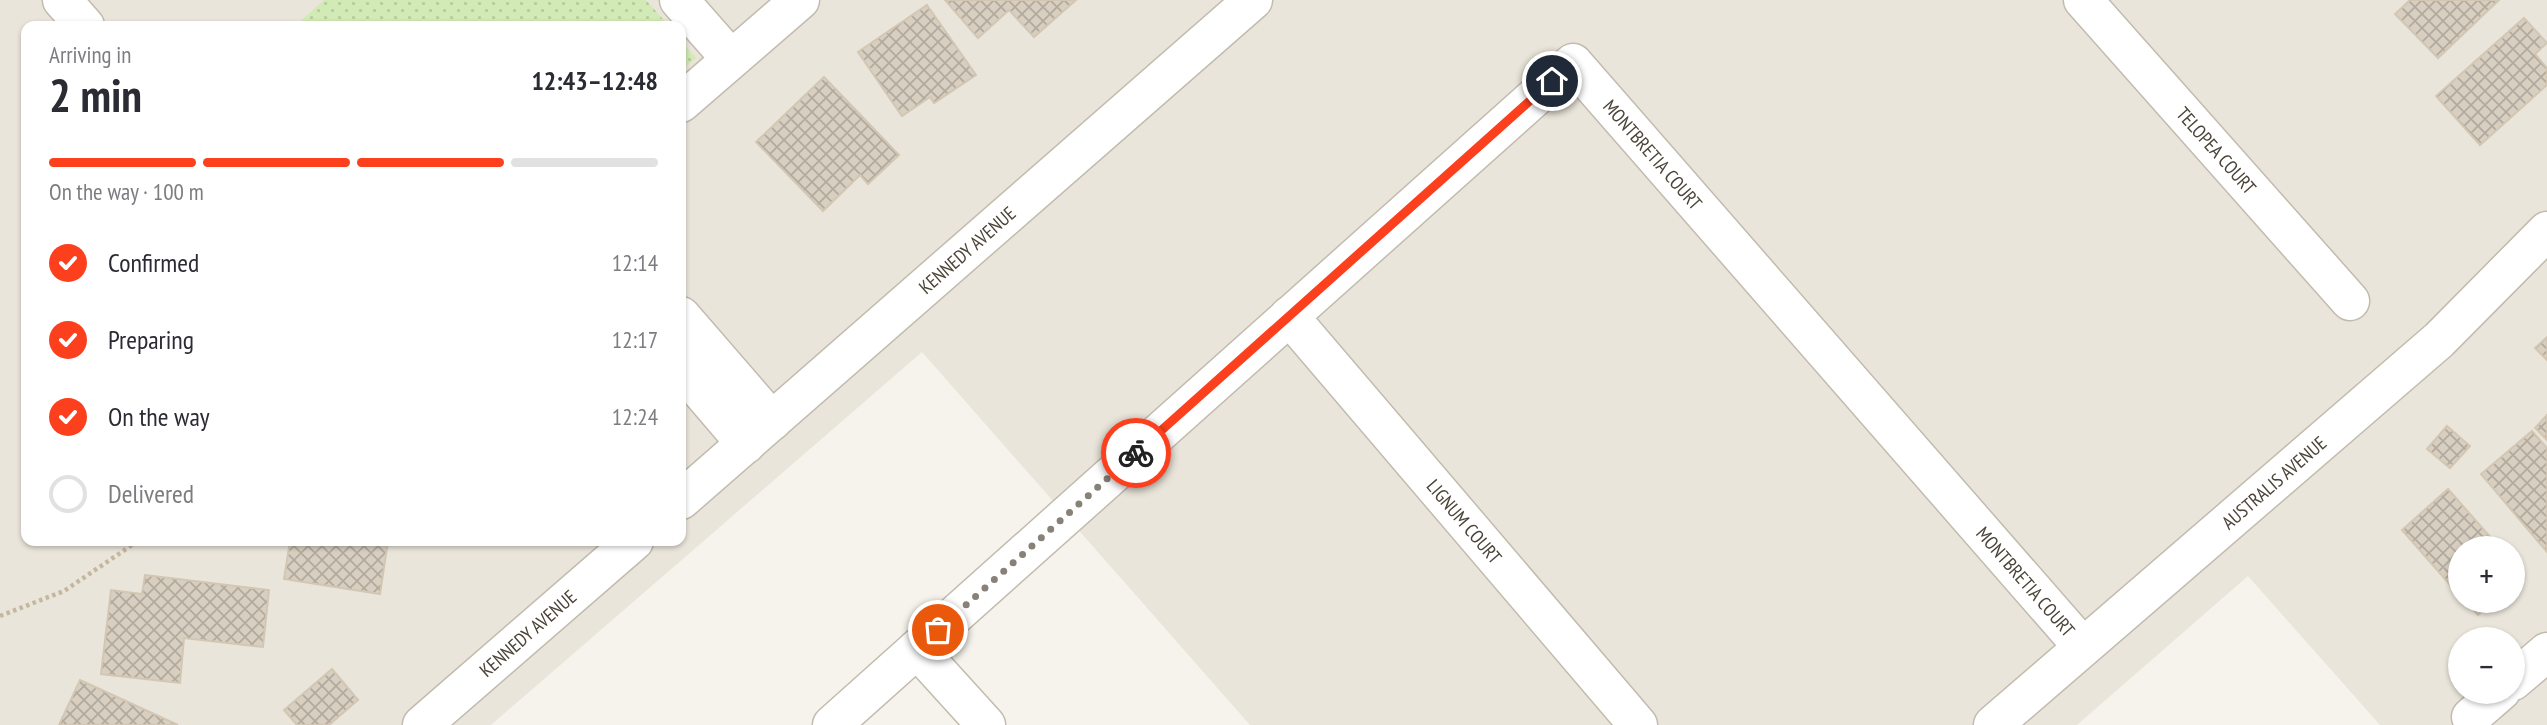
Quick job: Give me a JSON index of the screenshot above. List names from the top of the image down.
{
  "streets": {
    "street": [
      "TELOPEA COURT",
      "MONTBRETIA COURT",
      "KENNEDY AVENUE",
      "AUSTRALIS AVENUE",
      "LIGNUM COURT"
    ]
  },
  "crossings": [
    ["MONTBRETIA COURT", "AUSTRALIS AVENUE"],
    ["MONTBRETIA COURT", "LIGNUM COURT"]
  ],
  "page": {
    "heading": ["2 min", "Arriving in", "12:43–12:48"],
    "bar": "On the way · 100 m",
    "list": [
      ["Confirmed", "12:14"],
      ["Preparing", "12:17"],
      ["On the way", "12:24"],
      "Delivered"
    ],
    "map_buttons": ["+", "−"]
  }
}
